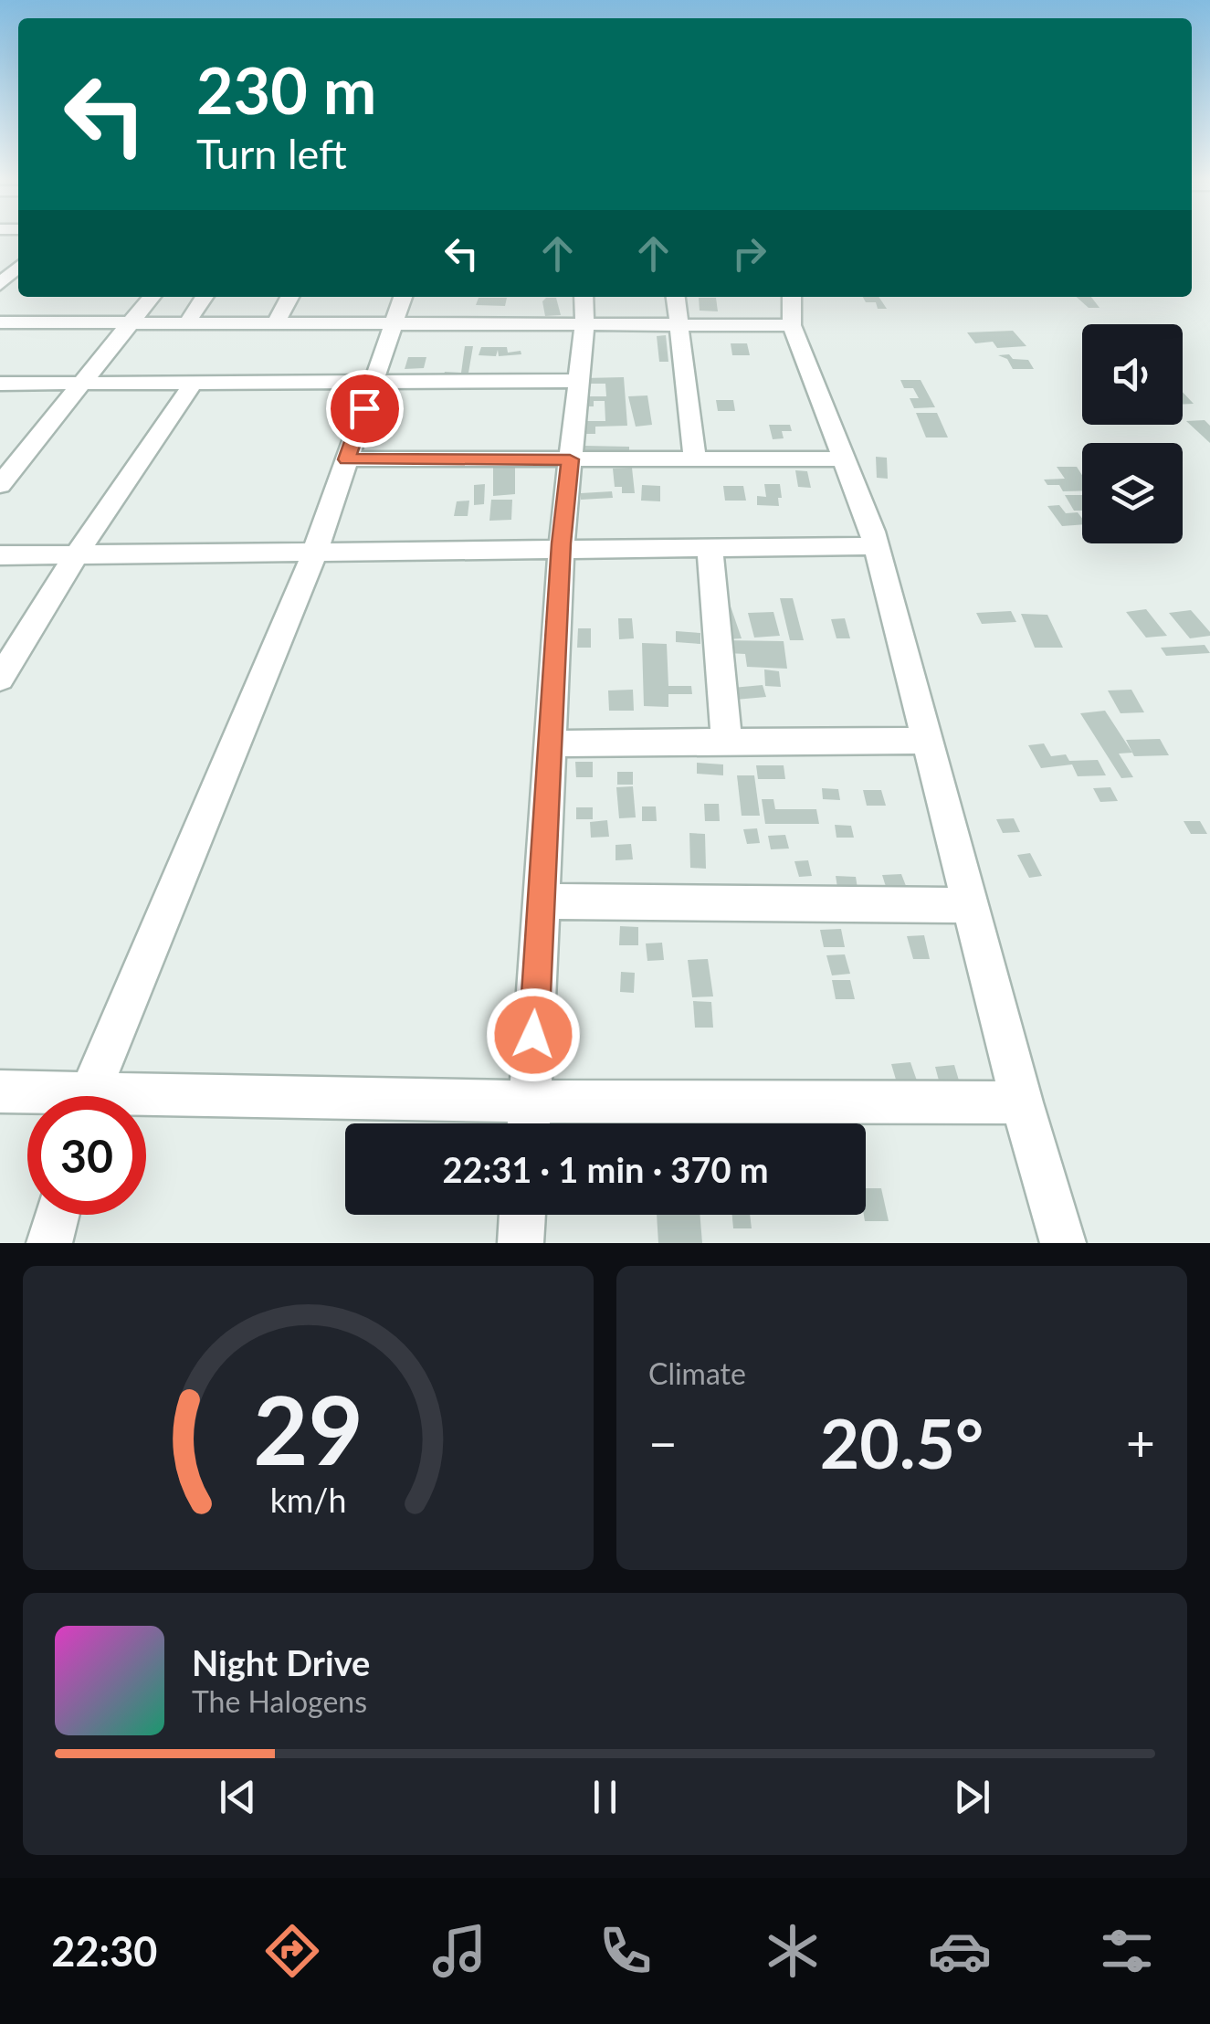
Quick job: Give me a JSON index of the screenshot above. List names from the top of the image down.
{
  "page": {
    "turn": ["230 m", "Turn left"],
    "limit": "30",
    "trip": "22:31 · 1 min · 370 m",
    "tile": "Climate",
    "heat": ["−", "20.5°", "+"],
    "song": ["Night Drive", "The Halogens"],
    "tabs": "22:30",
    "gauge": ["29", "km/h"]
  }
}
